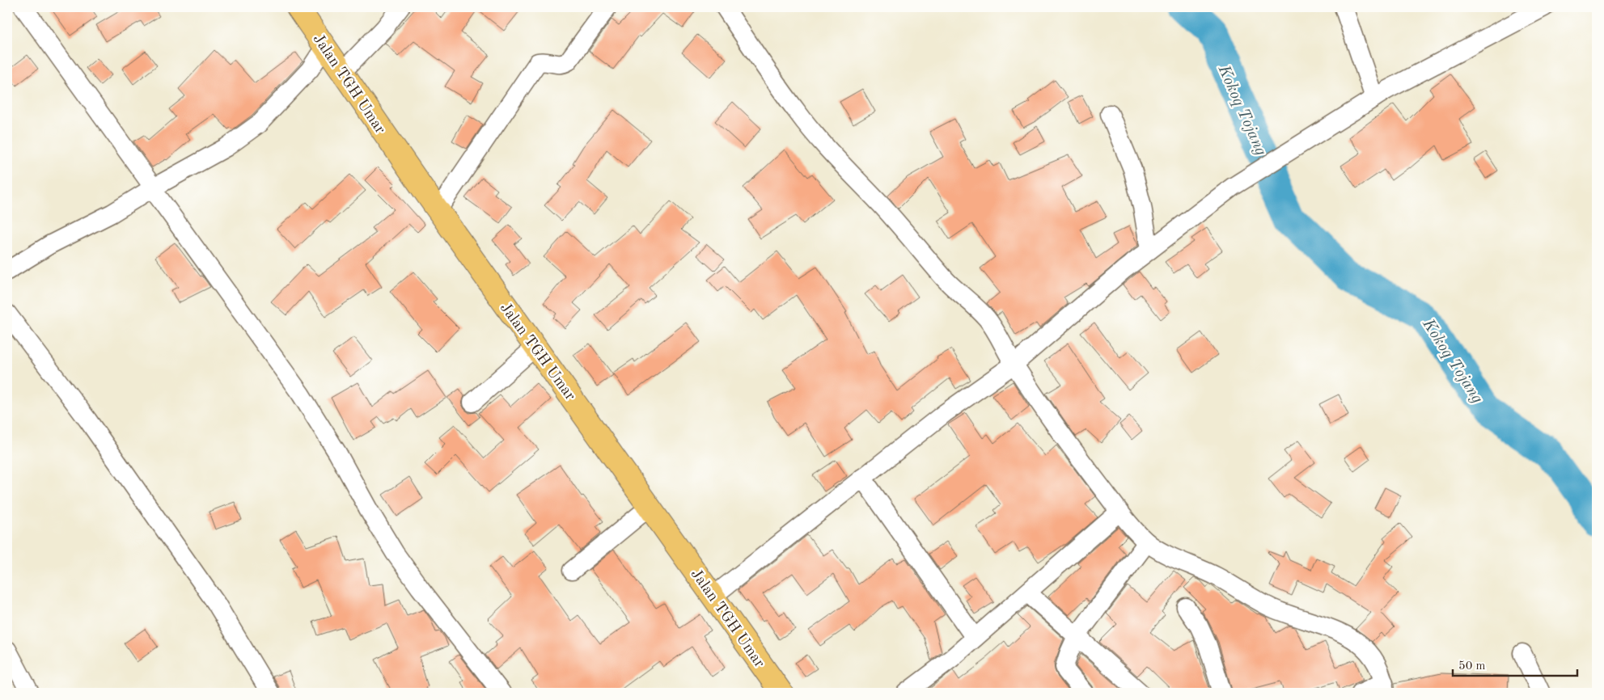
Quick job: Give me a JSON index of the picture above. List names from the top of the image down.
{
  "streets": {
    "main road": ["Jalan TGH Umar"]
  },
  "water": ["Kokoq Tojang"],
  "scale_bar": "50 m"
}
